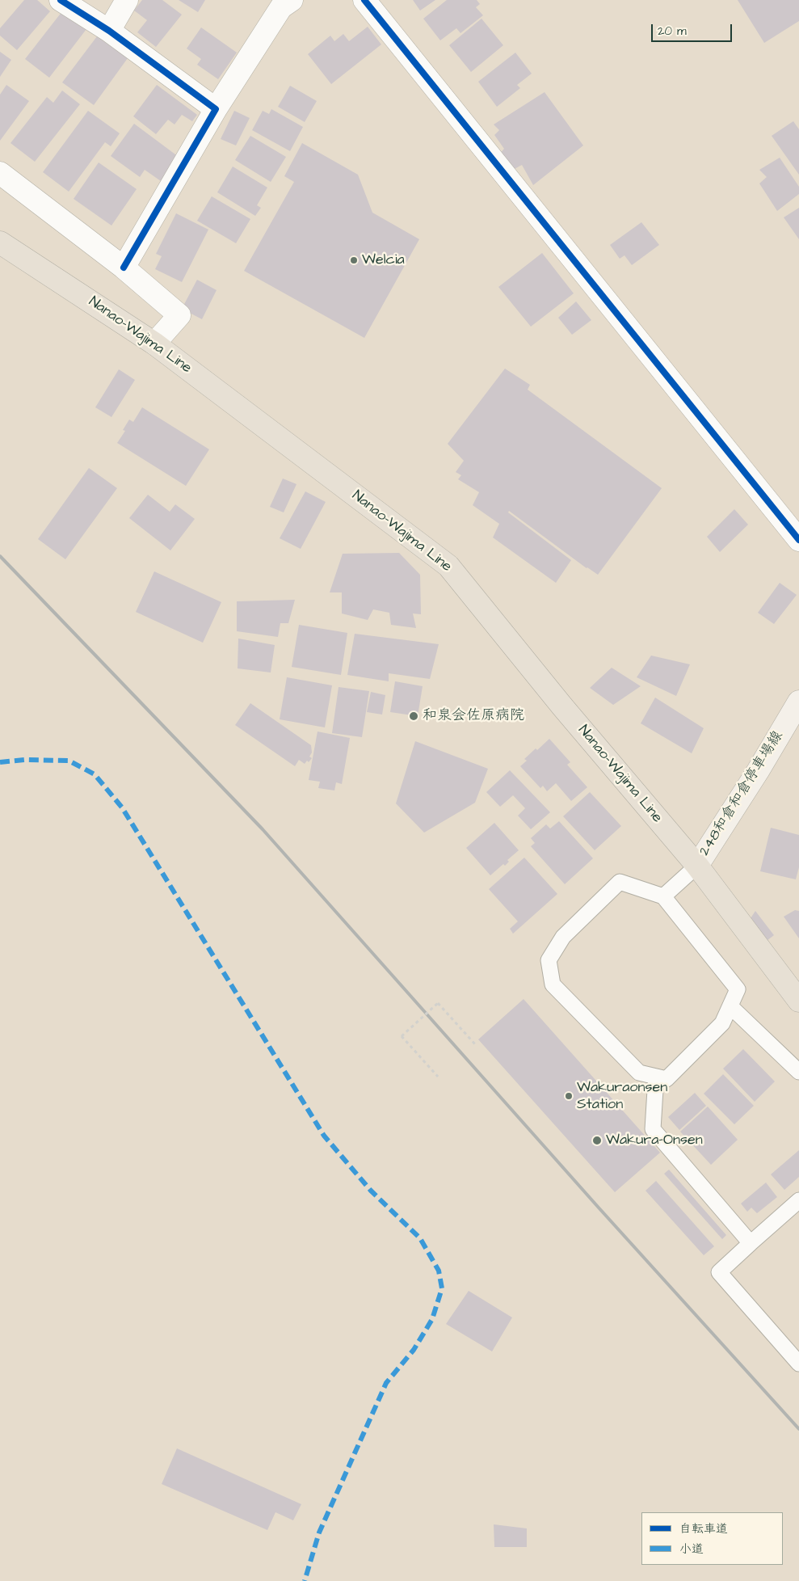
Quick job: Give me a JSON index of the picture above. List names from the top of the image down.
{
  "streets": {
    "main road": ["Nanao-Wajima Line", "248和倉和倉停車場線"]
  },
  "crossings": [
    ["Nanao-Wajima Line", "248和倉和倉停車場線"]
  ],
  "places": [
    "Welcia",
    "和泉会佐原病院",
    "Wakuraonsen Station",
    "Wakura-Onsen"
  ],
  "legend": ["自転車道", "小道"],
  "scale_bar": "20 m"
}
